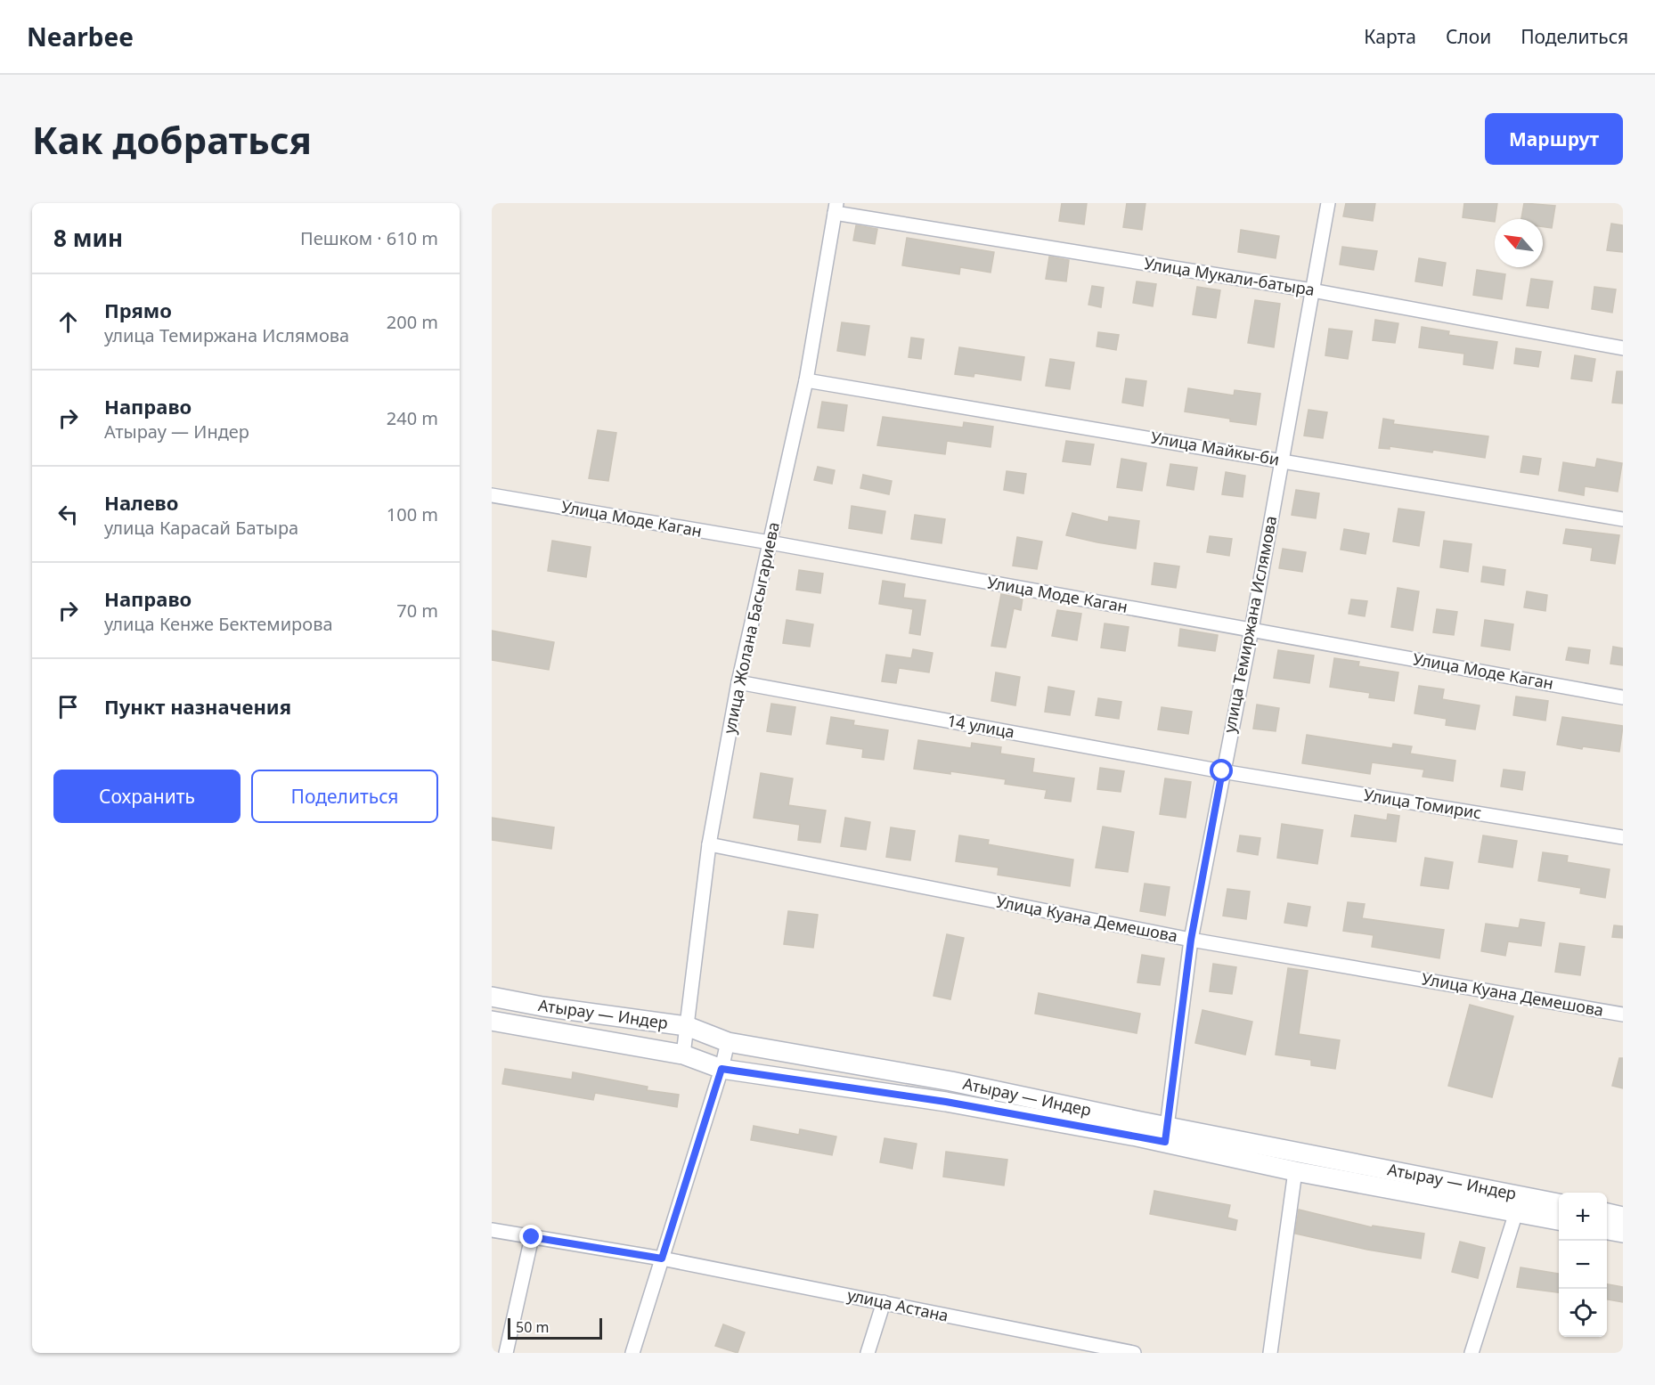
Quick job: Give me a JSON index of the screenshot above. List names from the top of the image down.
{
  "streets": {
    "main road": ["Атырау — Индер"],
    "street": [
      "Улица Мукали-батыра",
      "Улица Майкы-би",
      "Улица Моде Каган",
      "улица Темиржана Ислямова",
      "улица Жолана Басыгариева",
      "14 улица",
      "Улица Томирис",
      "Улица Куана Демешова",
      "улица Астана"
    ]
  },
  "crossings": [
    ["Улица Мукали-батыра", "улица Темиржана Ислямова"],
    ["Улица Мукали-батыра", "улица Жолана Басыгариева"],
    ["Улица Майкы-би", "улица Темиржана Ислямова"],
    ["Улица Майкы-би", "улица Жолана Басыгариева"],
    ["Улица Моде Каган", "улица Темиржана Ислямова"],
    ["Улица Моде Каган", "улица Жолана Басыгариева"],
    ["улица Темиржана Ислямова", "14 улица"],
    ["улица Темиржана Ислямова", "Улица Томирис"],
    ["улица Темиржана Ислямова", "Улица Куана Демешова"],
    ["улица Темиржана Ислямова", "Атырау — Индер"],
    ["улица Жолана Басыгариева", "14 улица"],
    ["улица Жолана Басыгариева", "Улица Куана Демешова"],
    ["улица Жолана Басыгариева", "Атырау — Индер"],
    ["14 улица", "Улица Томирис"]
  ],
  "scale_bar": "50 m",
  "north": "top left",
  "page": {
    "header": "Nearbee",
    "nav": ["Карта", "Слои", "Поделиться"],
    "buttons": [
      "Маршрут",
      ["Сохранить", "Поделиться"]
    ],
    "title": "Как добраться",
    "heading": ["8 мин", "Пешком · 610 m"],
    "list": [
      ["Прямо", "улица Темиржана Ислямова", "200 m"],
      ["Направо", "Атырау — Индер", "240 m"],
      ["Налево", "улица Карасай Батыра", "100 m"],
      ["Направо", "улица Кенже Бектемирова", "70 m"],
      "Пункт назначения"
    ],
    "map_buttons": ["+", "−"],
    "scale": "50 m"
  }
}
